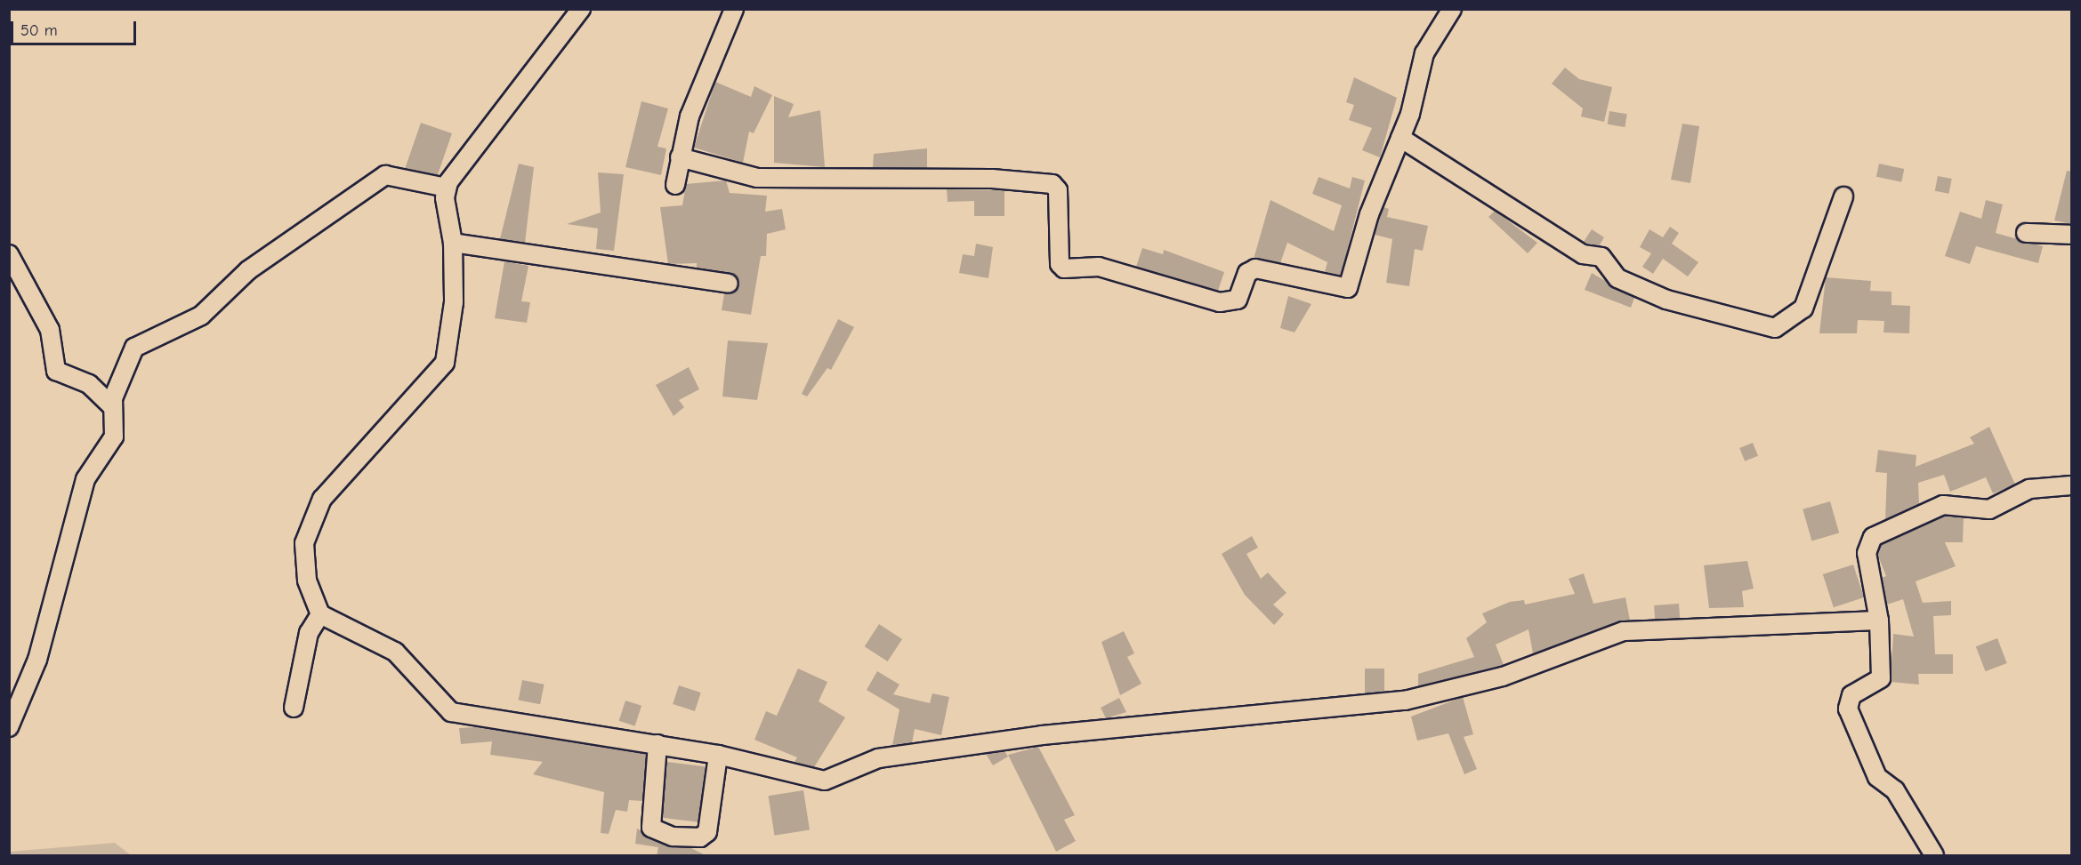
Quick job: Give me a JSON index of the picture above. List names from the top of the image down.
{
  "scale_bar": "50 m"
}
